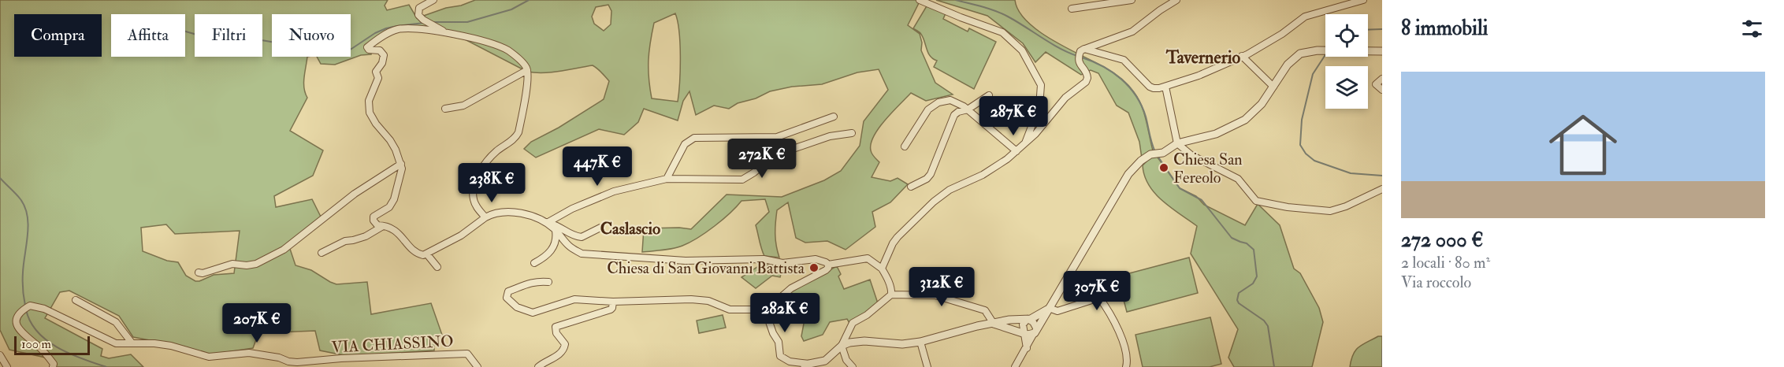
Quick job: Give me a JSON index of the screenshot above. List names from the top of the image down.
{
  "streets": {
    "street": ["VIA CHIASSINO"]
  },
  "districts": ["Tavernerio", "Caslascio"],
  "places": ["Chiesa San Fereolo", "Chiesa di San Giovanni Battista"],
  "scale_bar": "100 m",
  "page": {
    "heading": "8 immobili",
    "chip": [
      "Compra",
      "Affitta",
      "Filtri",
      "Nuovo"
    ],
    "list": [
      {
        "name": "272 000 €",
        "note": "2 locali · 80 m² · Via roccolo"
      }
    ],
    "price": [
      "287K €",
      "272K €",
      "447K €",
      "238K €",
      "312K €",
      "307K €",
      "282K €",
      "207K €"
    ],
    "scale": "100 m"
  }
}
